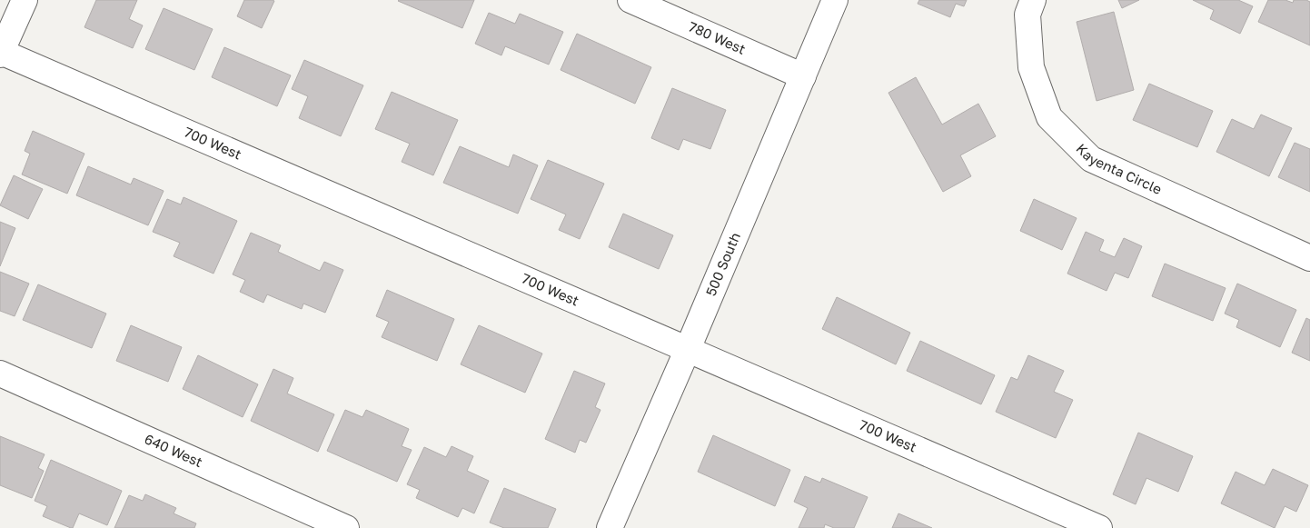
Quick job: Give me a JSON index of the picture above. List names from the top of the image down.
{
  "streets": {
    "street": [
      "780 West",
      "700 West",
      "Kayenta Circle",
      "500 South",
      "640 West"
    ]
  },
  "crossings": [
    ["780 West", "500 South"],
    ["700 West", "500 South"]
  ]
}
